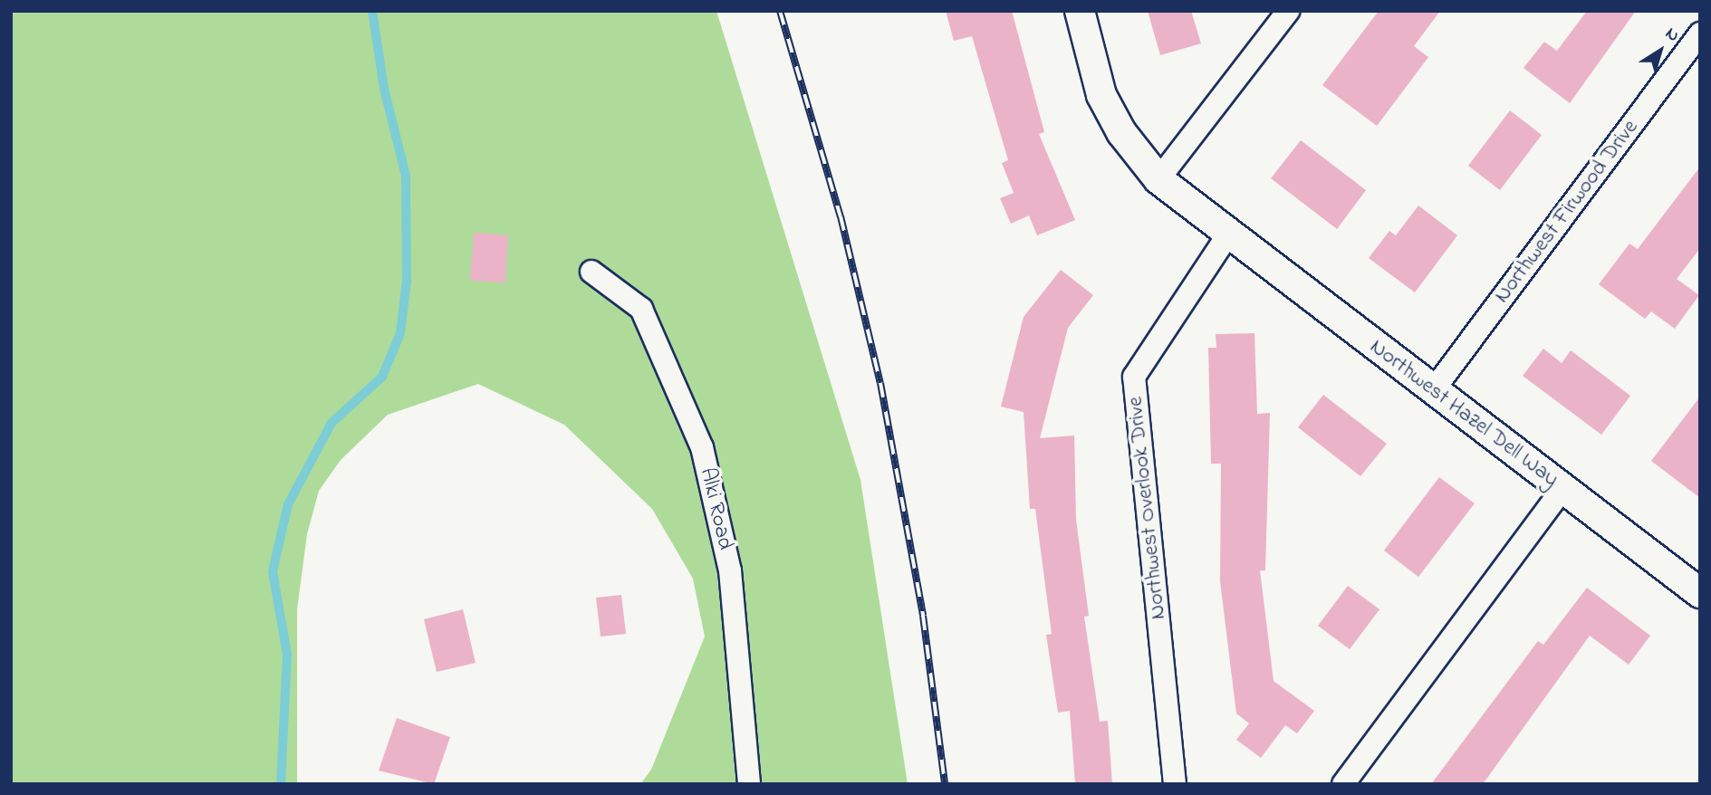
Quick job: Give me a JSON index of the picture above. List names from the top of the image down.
{
  "streets": {
    "street": [
      "Northwest Firwood Drive",
      "Northwest Hazel Dell Way",
      "Northwest Overlook Drive",
      "Alki Road"
    ]
  },
  "crossings": [
    ["Northwest Firwood Drive", "Northwest Hazel Dell Way"],
    ["Northwest Hazel Dell Way", "Northwest Overlook Drive"]
  ],
  "north": "top right"
}
